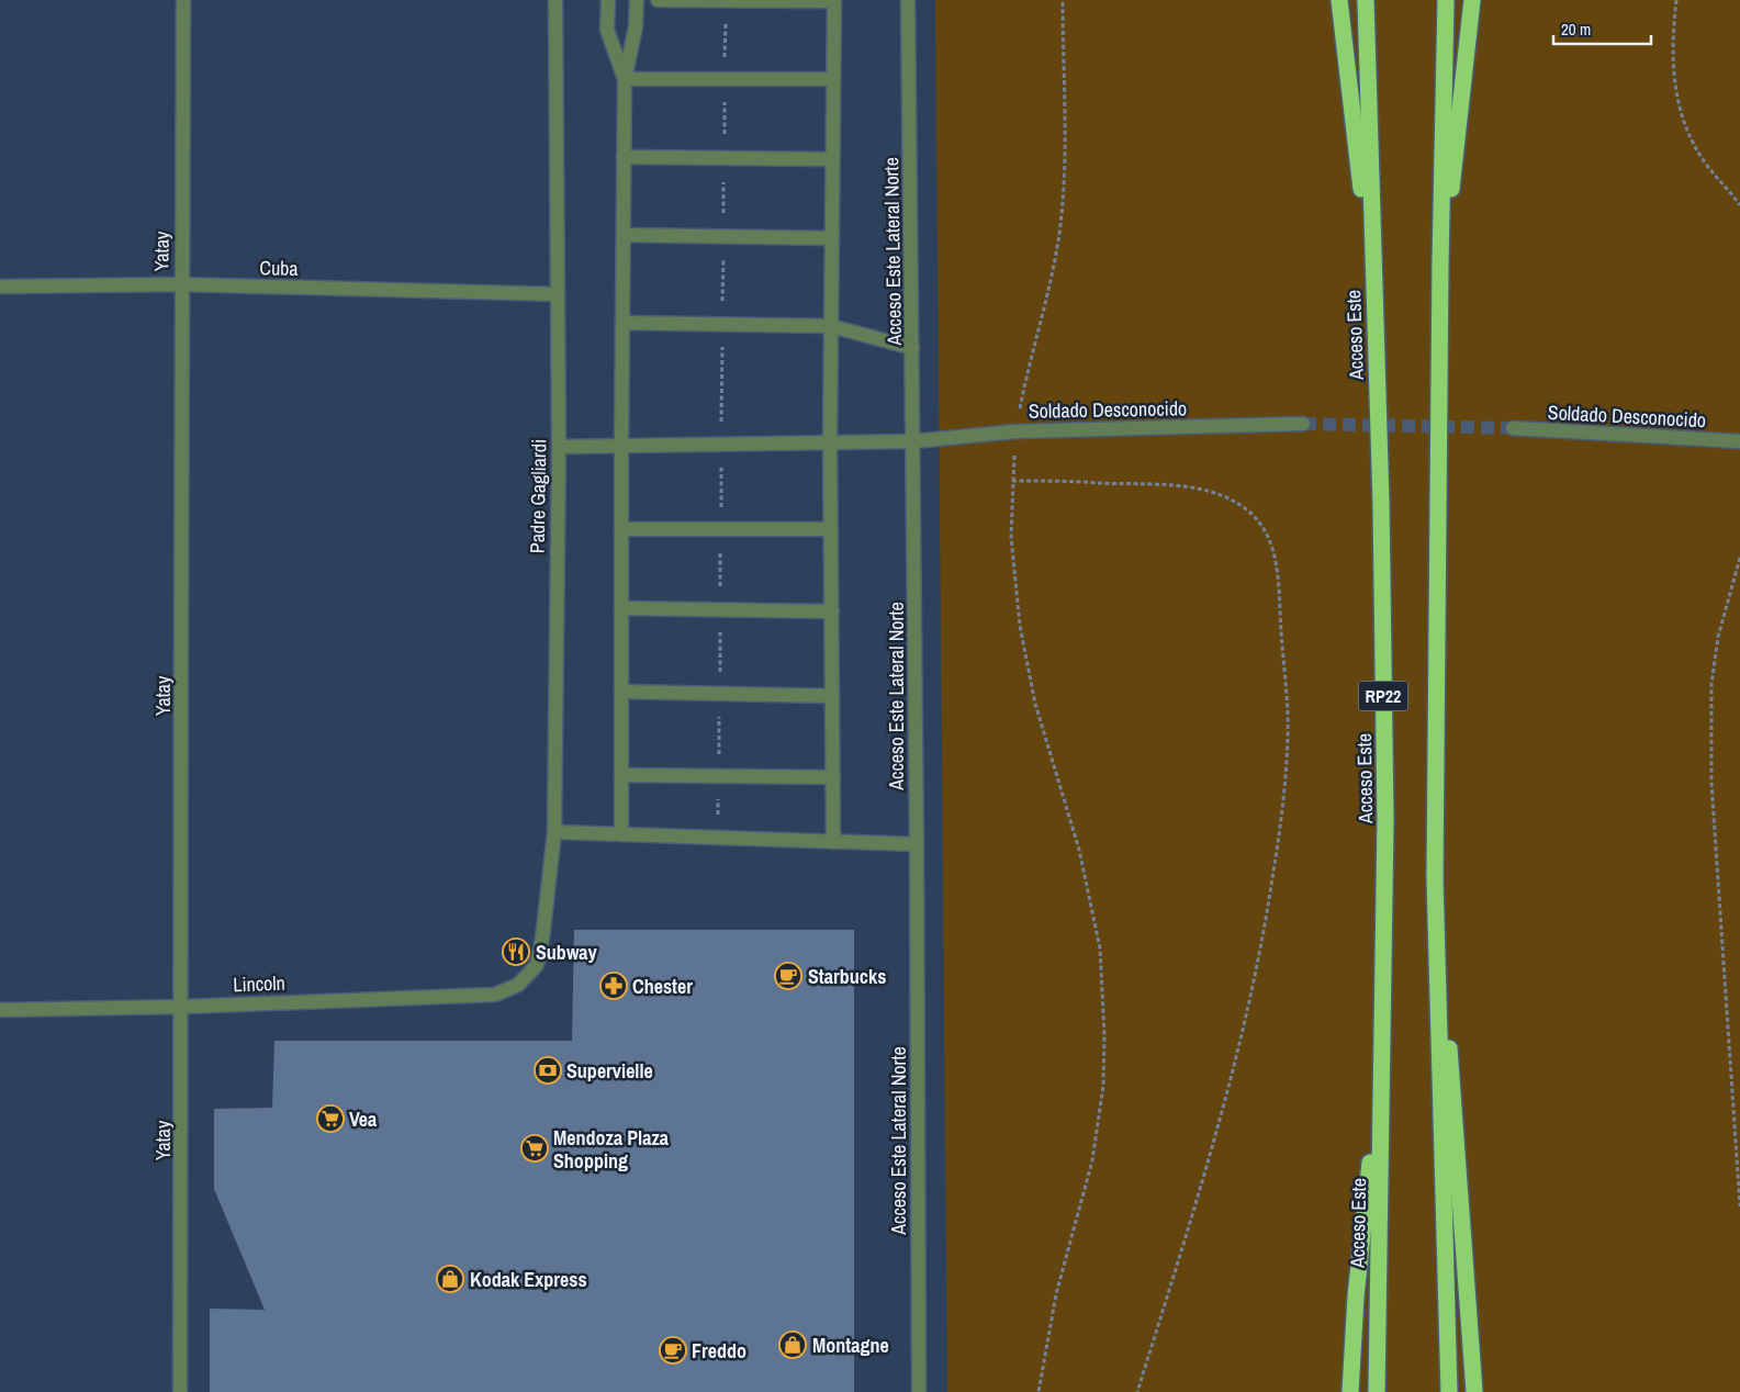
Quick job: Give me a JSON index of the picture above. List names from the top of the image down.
{
  "streets": {
    "highway": ["Acceso Este", "RP22"],
    "street": [
      "Yatay",
      "Acceso Este Lateral Norte",
      "Cuba",
      "Soldado Desconocido",
      "Padre Gagliardi",
      "Lincoln"
    ]
  },
  "crossings": [
    ["Yatay", "Cuba"],
    ["Yatay", "Lincoln"],
    ["Acceso Este Lateral Norte", "Soldado Desconocido"],
    ["Cuba", "Padre Gagliardi"],
    ["Soldado Desconocido", "Padre Gagliardi"],
    ["Padre Gagliardi", "Lincoln"]
  ],
  "places": {
    "restaurant": ["Subway"],
    "cafe": ["Starbucks", "Freddo"],
    "pharmacy": ["Chester"],
    "bank": ["Supervielle"],
    "supermarket": ["Vea", "Mendoza Plaza Shopping"],
    "shop": ["Kodak Express", "Montagne"]
  },
  "scale_bar": "20 m"
}
